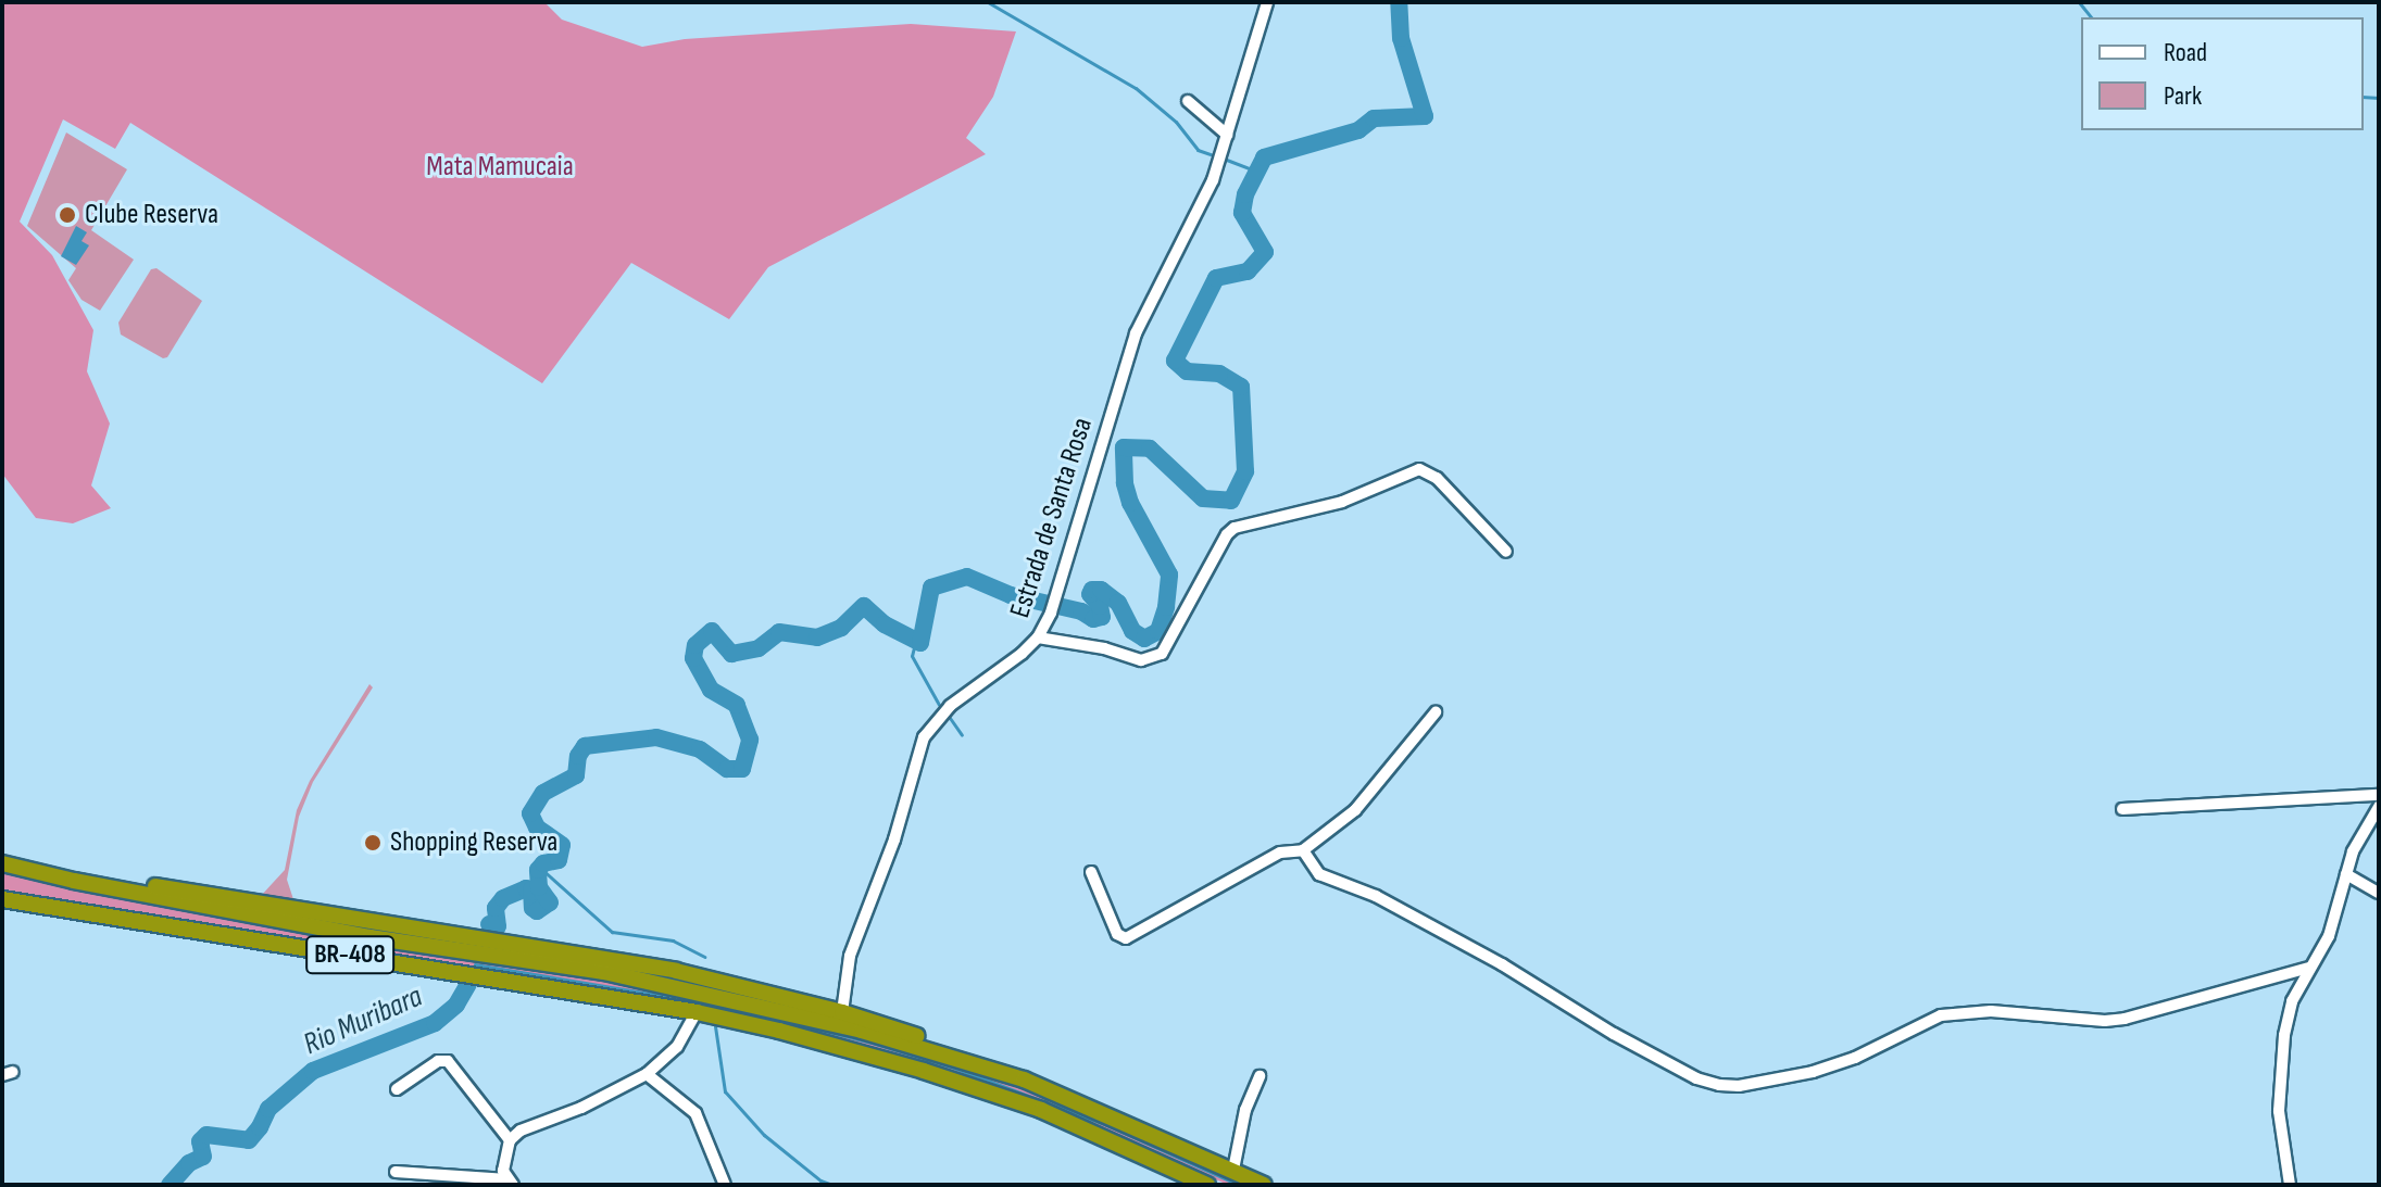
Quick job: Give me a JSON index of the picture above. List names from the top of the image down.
{
  "streets": {
    "highway": ["BR-408"],
    "street": ["Estrada de Santa Rosa"]
  },
  "water": ["Rio Muribara"],
  "parks": ["Mata Mamucaia"],
  "places": ["Clube Reserva", "Shopping Reserva"],
  "legend": ["Road", "Park"]
}
